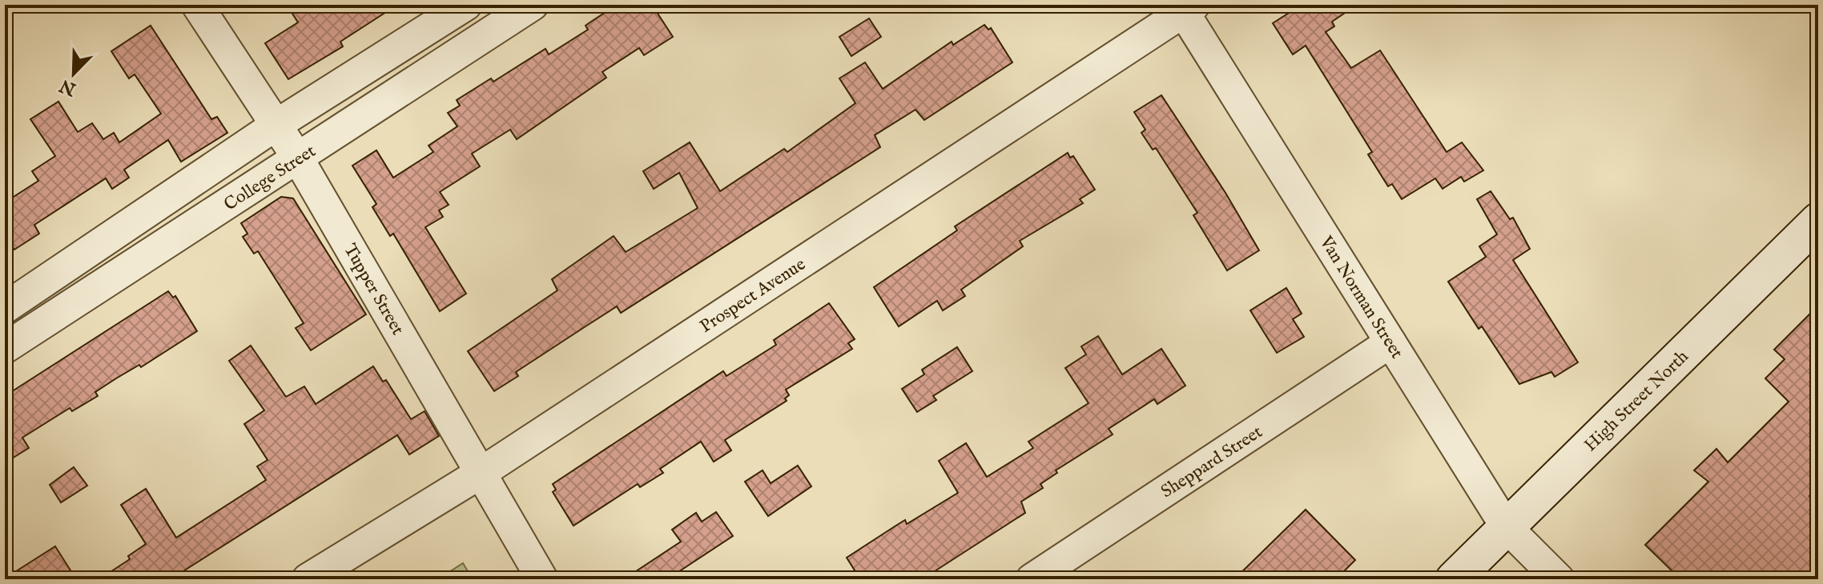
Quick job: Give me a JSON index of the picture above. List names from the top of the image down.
{
  "streets": {
    "main road": ["High Street North"],
    "street": [
      "College Street",
      "Tupper Street",
      "Prospect Avenue",
      "Van Norman Street",
      "Sheppard Street"
    ]
  },
  "crossings": [
    ["College Street", "Tupper Street"],
    ["Tupper Street", "Prospect Avenue"],
    ["Prospect Avenue", "Van Norman Street"],
    ["Van Norman Street", "High Street North"],
    ["Van Norman Street", "Sheppard Street"]
  ],
  "north": "bottom left"
}
